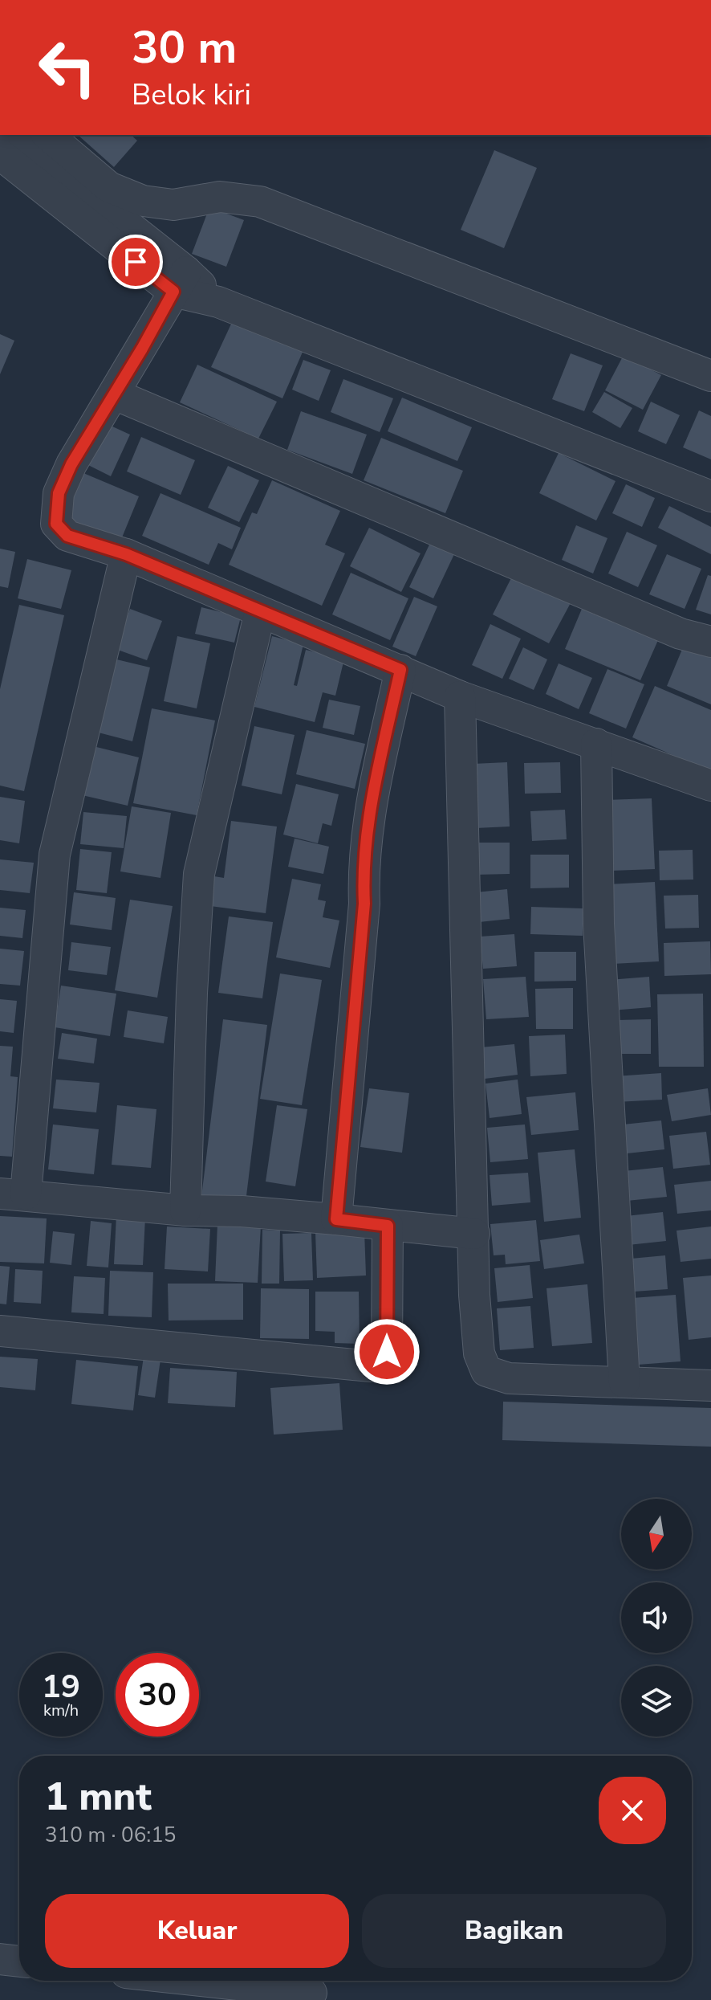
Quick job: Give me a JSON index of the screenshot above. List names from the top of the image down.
{
  "north": "bottom",
  "page": {
    "turn": ["30 m", "Belok kiri"],
    "speed": "19 km/h",
    "limit": "30",
    "heading": ["1 mnt", "310 m · 06:15"],
    "buttons": ["Keluar", "Bagikan"]
  }
}
